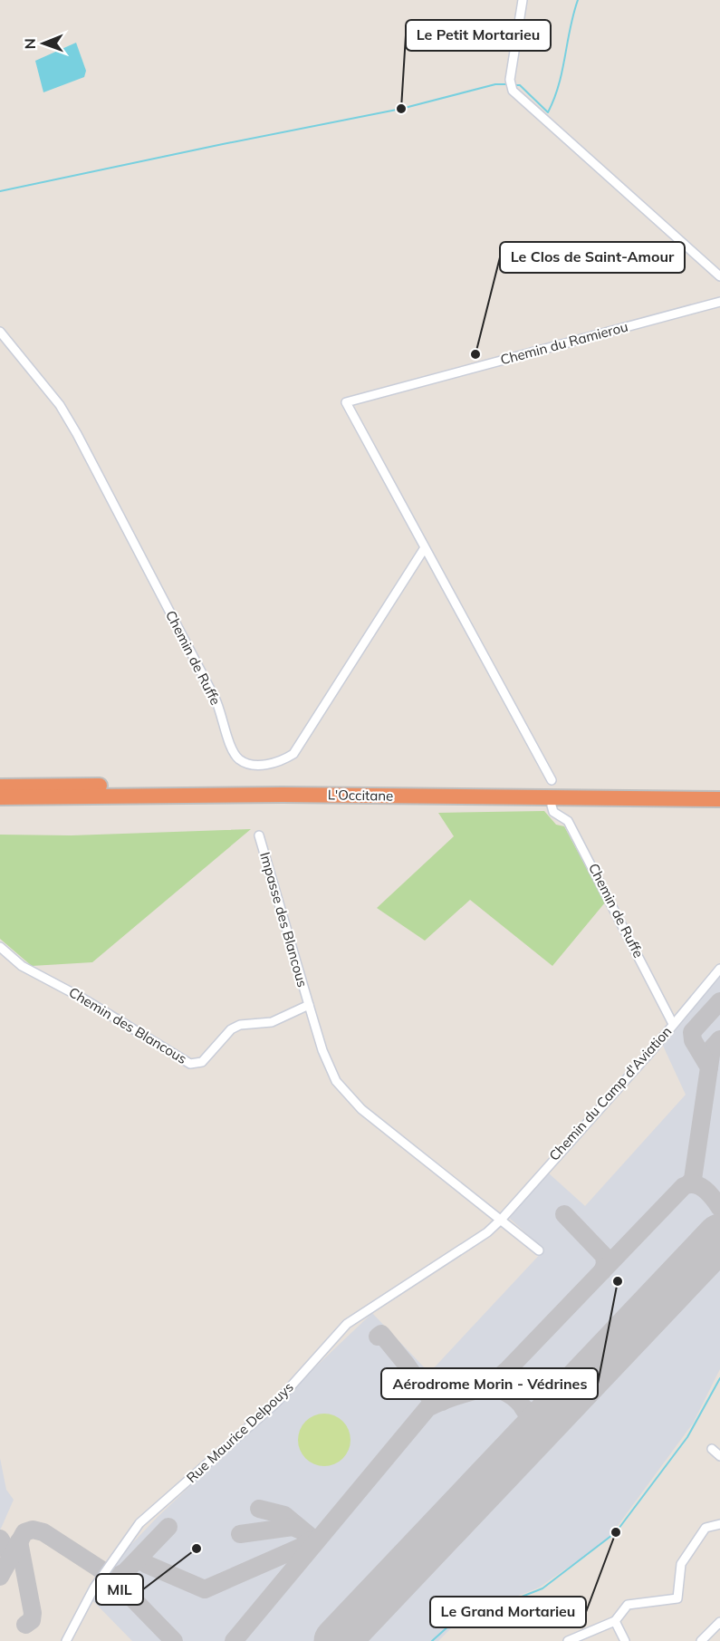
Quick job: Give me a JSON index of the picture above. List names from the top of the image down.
{
  "streets": {
    "highway": ["L'Occitane"],
    "street": [
      "Chemin du Ramierou",
      "Chemin de Ruffe",
      "Impasse des Blancous",
      "Chemin des Blancous",
      "Chemin du Camp d'Aviation",
      "Rue Maurice Delpouys"
    ]
  },
  "crossings": [
    ["Chemin du Ramierou", "Chemin de Ruffe"],
    ["Chemin de Ruffe", "Chemin du Camp d'Aviation"],
    ["Impasse des Blancous", "Chemin des Blancous"],
    ["Chemin du Camp d'Aviation", "Rue Maurice Delpouys"]
  ],
  "places": [
    "Le Petit Mortarieu",
    "Le Clos de Saint-Amour",
    "Aérodrome Morin - Védrines",
    "Le Grand Mortarieu",
    "MIL"
  ],
  "north": "left"
}
